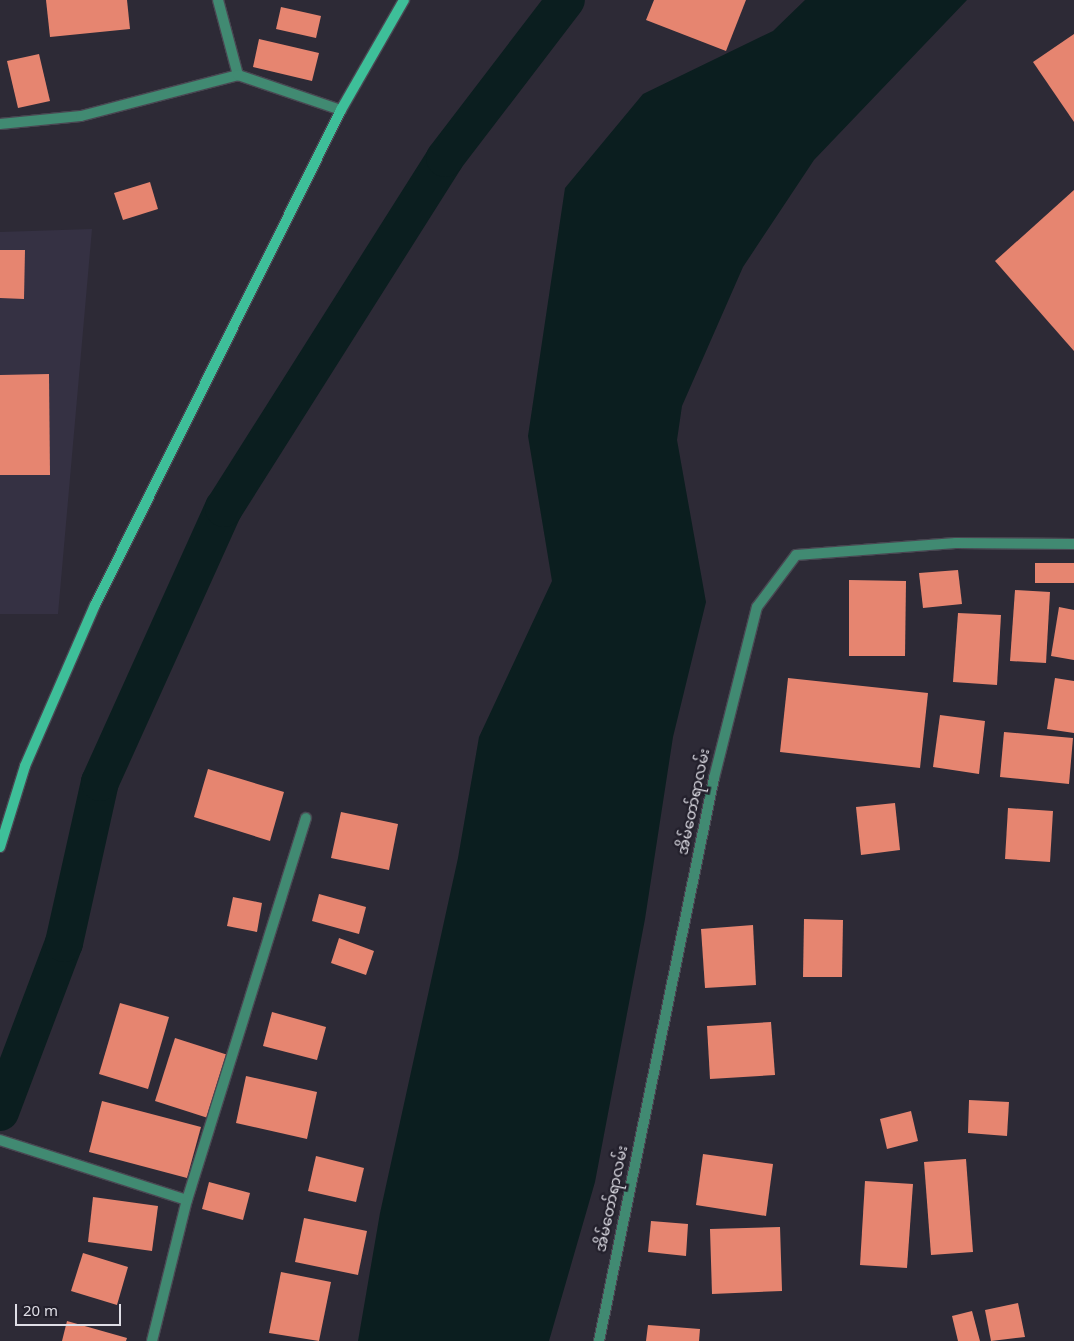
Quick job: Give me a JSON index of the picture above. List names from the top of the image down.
{
  "streets": {
    "street": ["အိမ်တော်ရာလမ်း"]
  },
  "scale_bar": "20 m"
}
